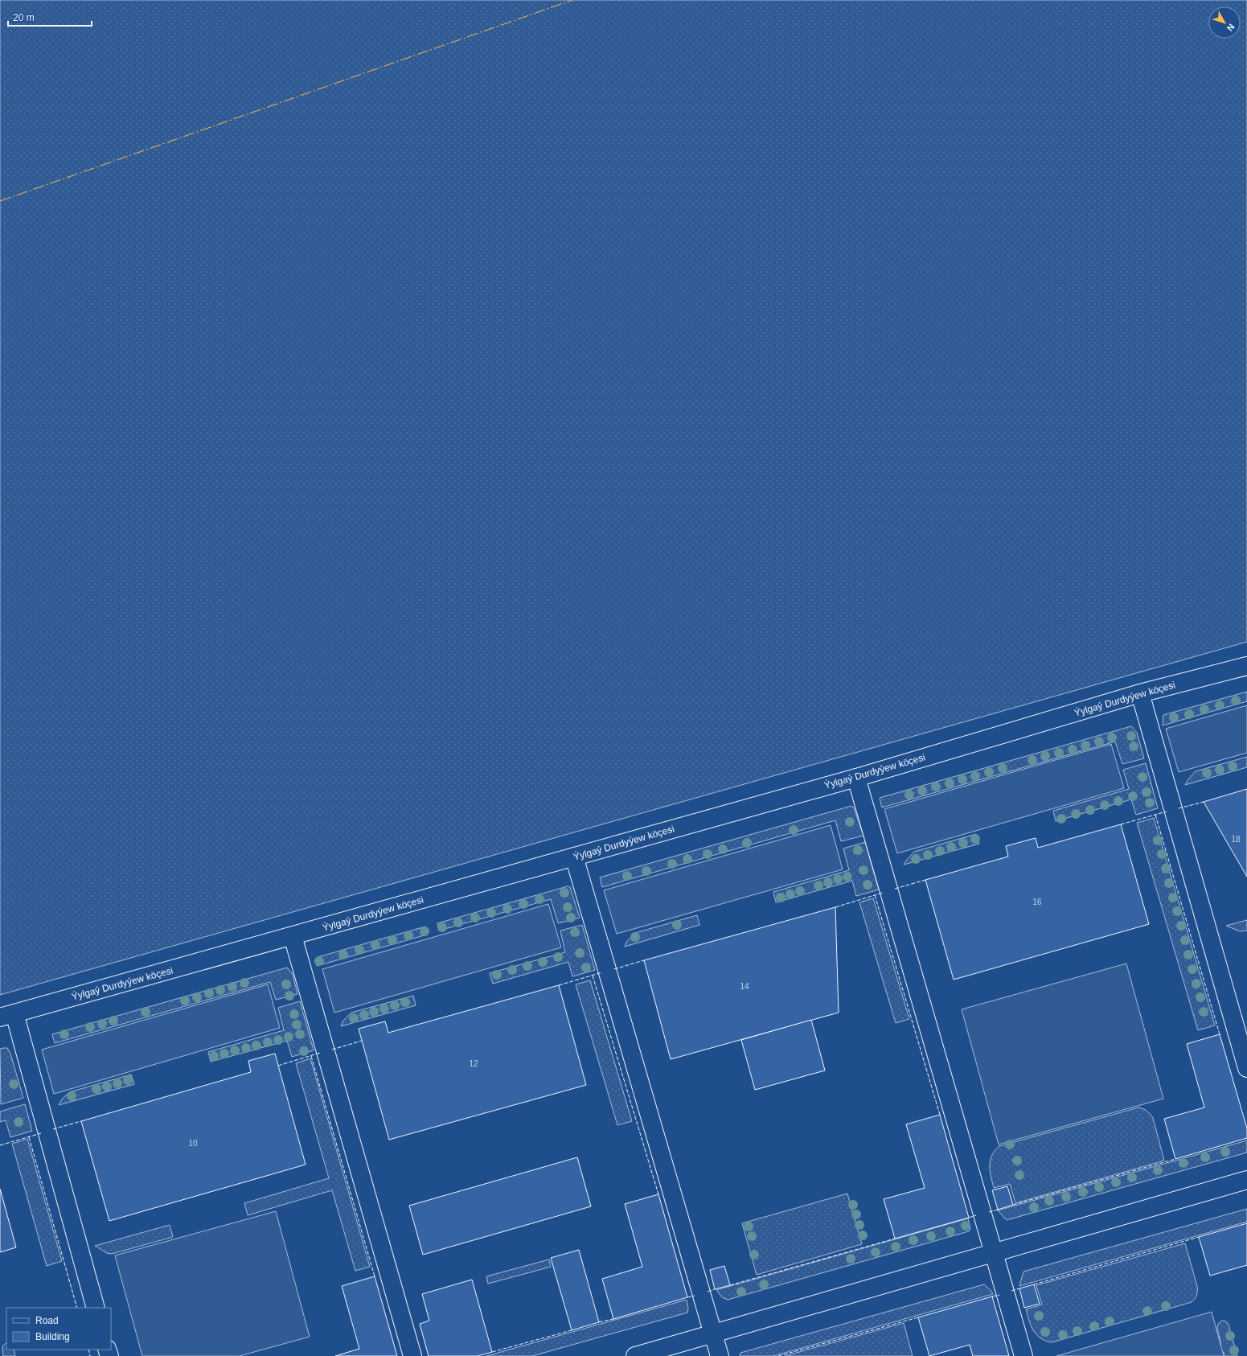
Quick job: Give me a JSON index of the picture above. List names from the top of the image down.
{
  "streets": {
    "street": ["Ýylgaý Durdyýew köçesi"]
  },
  "house_numbers": [
    "18",
    "16",
    "14",
    "12",
    "10"
  ],
  "legend": ["Road", "Building"],
  "scale_bar": "20 m",
  "north": "bottom right"
}
